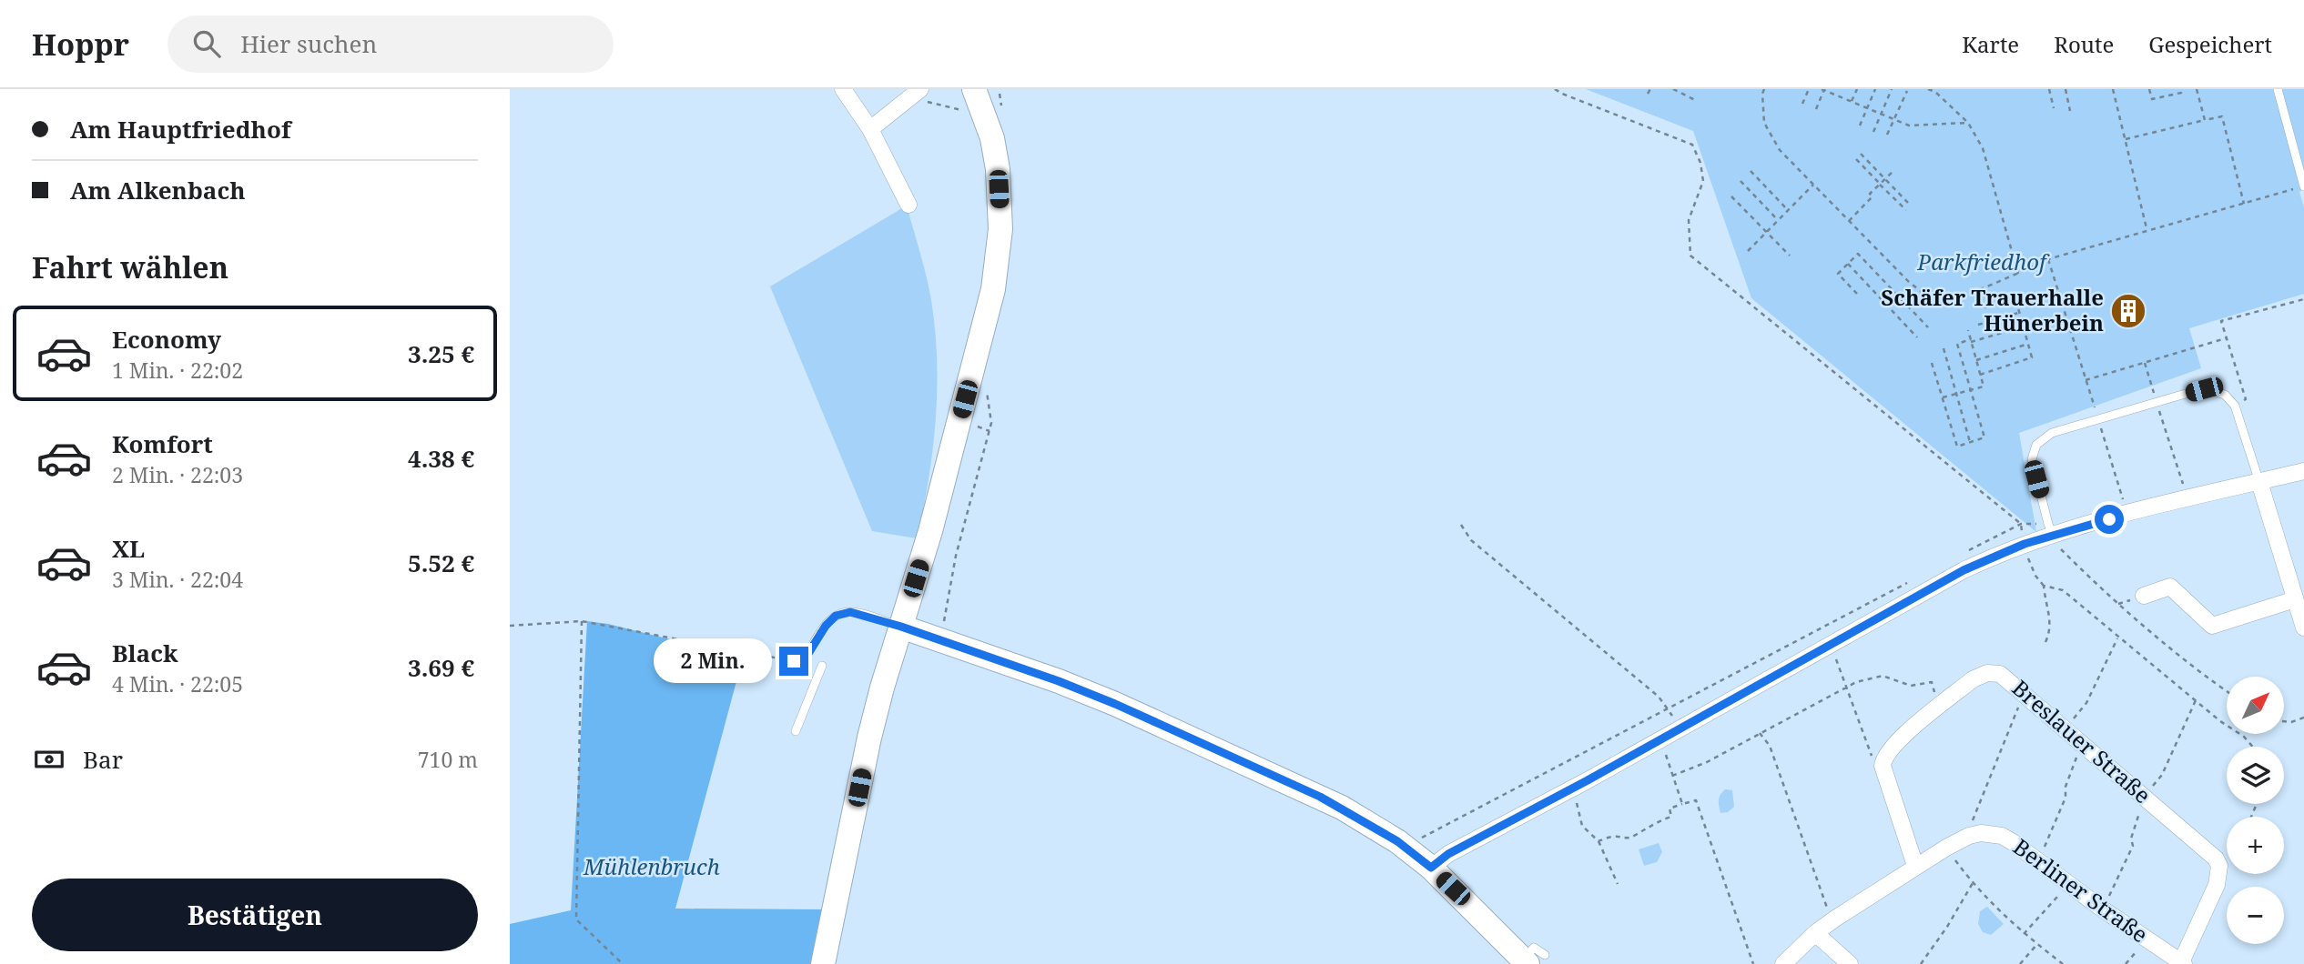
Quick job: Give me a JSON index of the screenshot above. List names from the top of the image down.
{
  "streets": {
    "street": ["Breslauer Straße", "Berliner Straße"]
  },
  "crossings": [
    ["Breslauer Straße", "Berliner Straße"]
  ],
  "parks": ["Parkfriedhof", "Mühlenbruch"],
  "places": {
    "building": ["Schäfer Trauerhalle Hünerbein"]
  },
  "north": "top right",
  "page": {
    "header": "Hoppr",
    "search": "Hier suchen",
    "nav": ["Karte", "Route", "Gespeichert"],
    "banner": ["Am Hauptfriedhof", "Am Alkenbach"],
    "heading": "Fahrt wählen",
    "list": [
      {
        "name": "Economy",
        "note": "1 Min. · 22:02",
        "value": "3.25 €"
      },
      {
        "name": "Komfort",
        "note": "2 Min. · 22:03",
        "value": "4.38 €"
      },
      {
        "name": "XL",
        "note": "3 Min. · 22:04",
        "value": "5.52 €"
      },
      {
        "name": "Black",
        "note": "4 Min. · 22:05",
        "value": "3.69 €"
      }
    ],
    "bubble": "2 Min.",
    "map_buttons": ["+", "−"],
    "pay": ["Bar", "710 m"],
    "buttons": "Bestätigen"
  }
}
